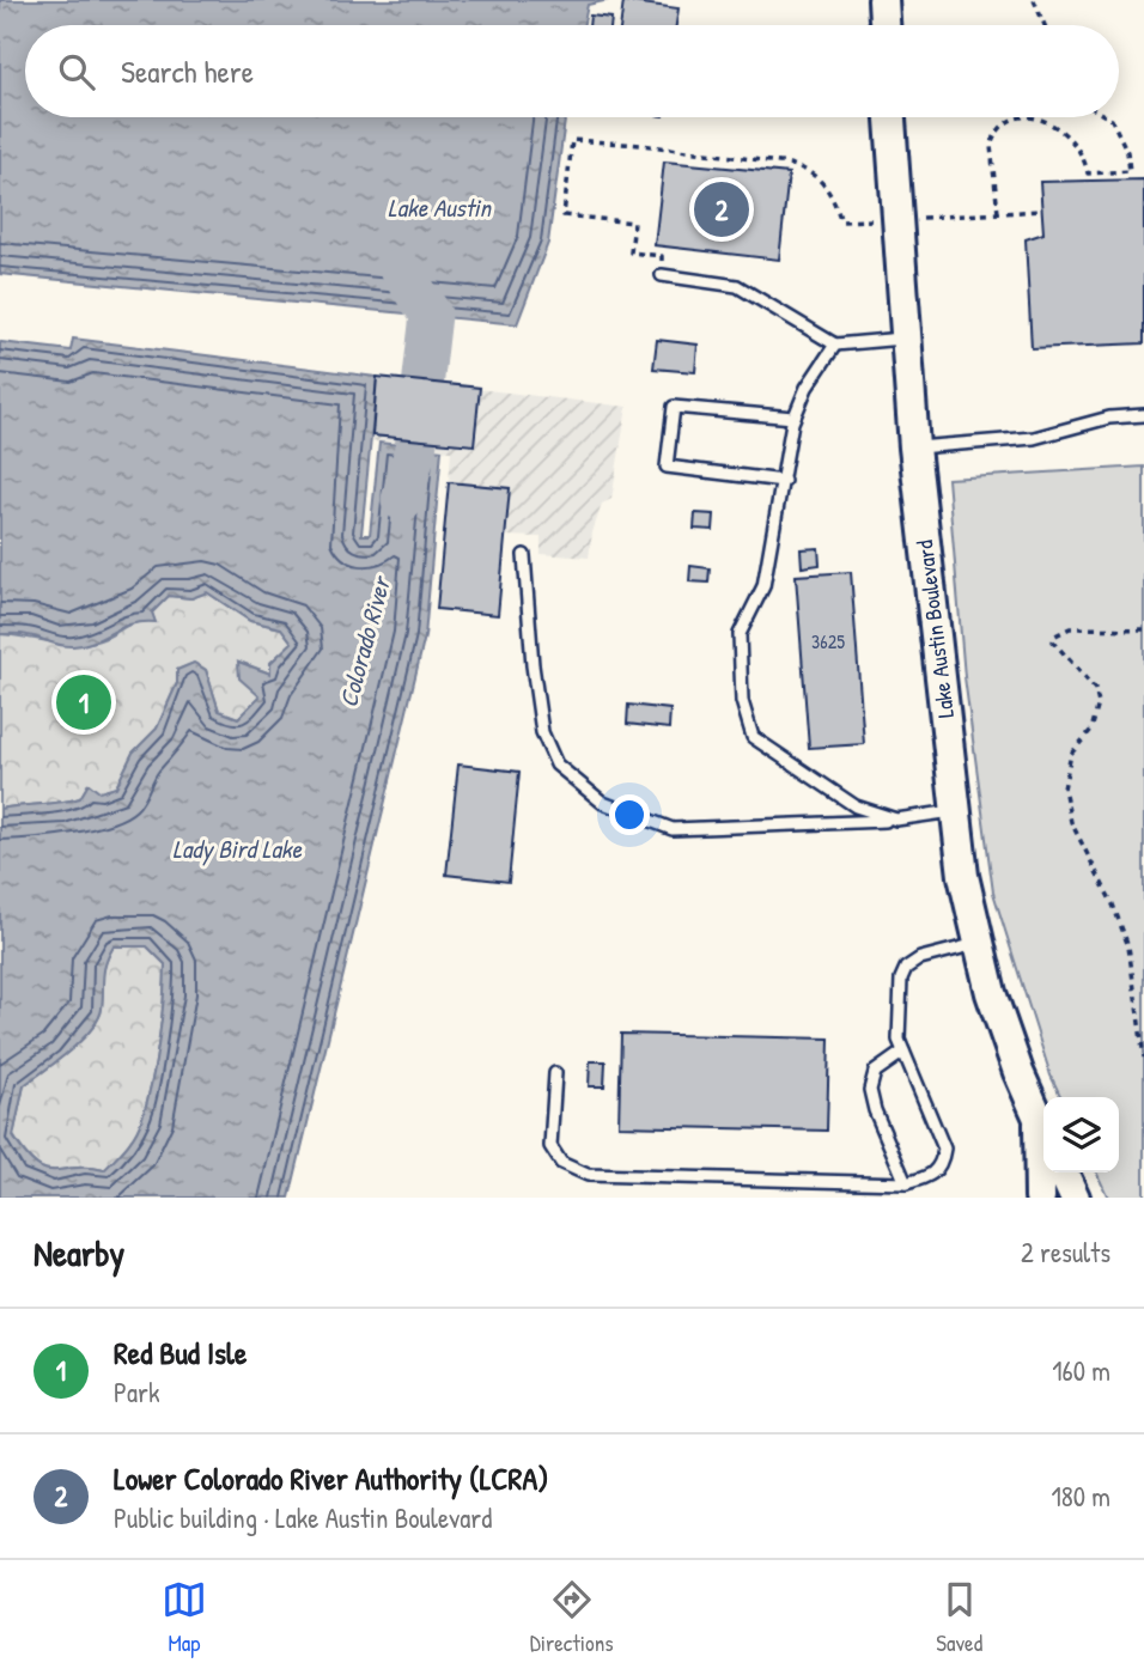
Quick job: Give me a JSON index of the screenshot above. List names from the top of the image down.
{
  "streets": {
    "street": ["Lake Austin Boulevard"]
  },
  "water": ["Lake Austin", "Colorado River", "Lady Bird Lake"],
  "house_numbers": ["3625"],
  "page": {
    "search": "Search here",
    "pins": ["2", "1"],
    "heading": ["Nearby", "2 results"],
    "list": [
      {
        "mark": "1",
        "name": "Red Bud Isle",
        "note": "Park",
        "value": "160 m"
      },
      {
        "mark": "2",
        "name": "Lower Colorado River Authority (LCRA)",
        "note": "Public building · Lake Austin Boulevard",
        "value": "180 m"
      }
    ],
    "nav": ["Map", "Directions", "Saved"]
  }
}
